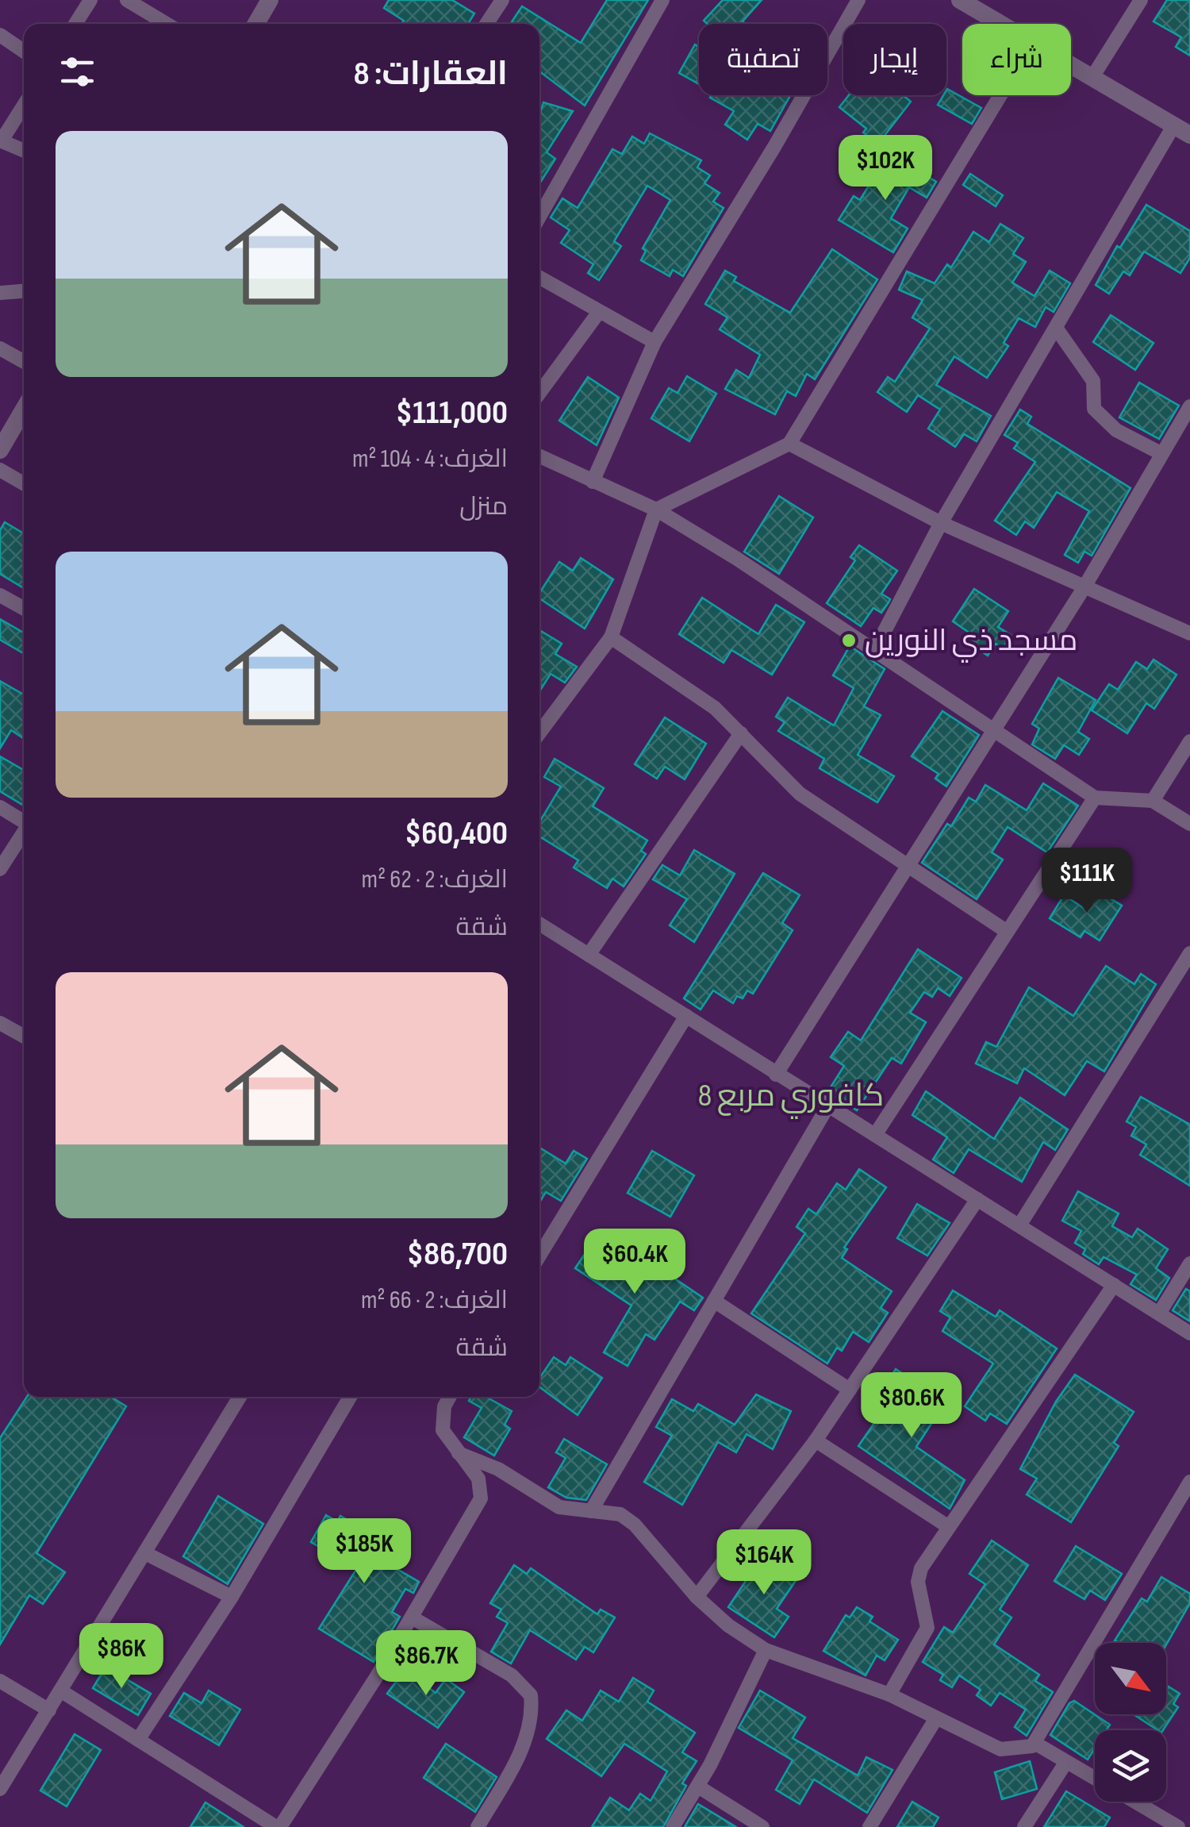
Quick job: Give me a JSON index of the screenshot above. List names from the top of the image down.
{
  "districts": ["كافوري مربع 8"],
  "places": ["مسجد ذي النورين"],
  "north": "bottom right",
  "page": {
    "chip": ["شراء", "إيجار", "تصفية"],
    "heading": "العقارات: 8",
    "list": [
      {
        "name": "$111,000",
        "note": "الغرف: 4 · 104 m² · منزل"
      },
      {
        "name": "$60,400",
        "note": "الغرف: 2 · 62 m² · شقة"
      },
      {
        "name": "$86,700",
        "note": "الغرف: 2 · 66 m² · شقة"
      }
    ],
    "price": [
      "$102K",
      "$111K",
      "$60.4K",
      "$80.6K",
      "$185K",
      "$164K",
      "$86K",
      "$86.7K"
    ]
  }
}
